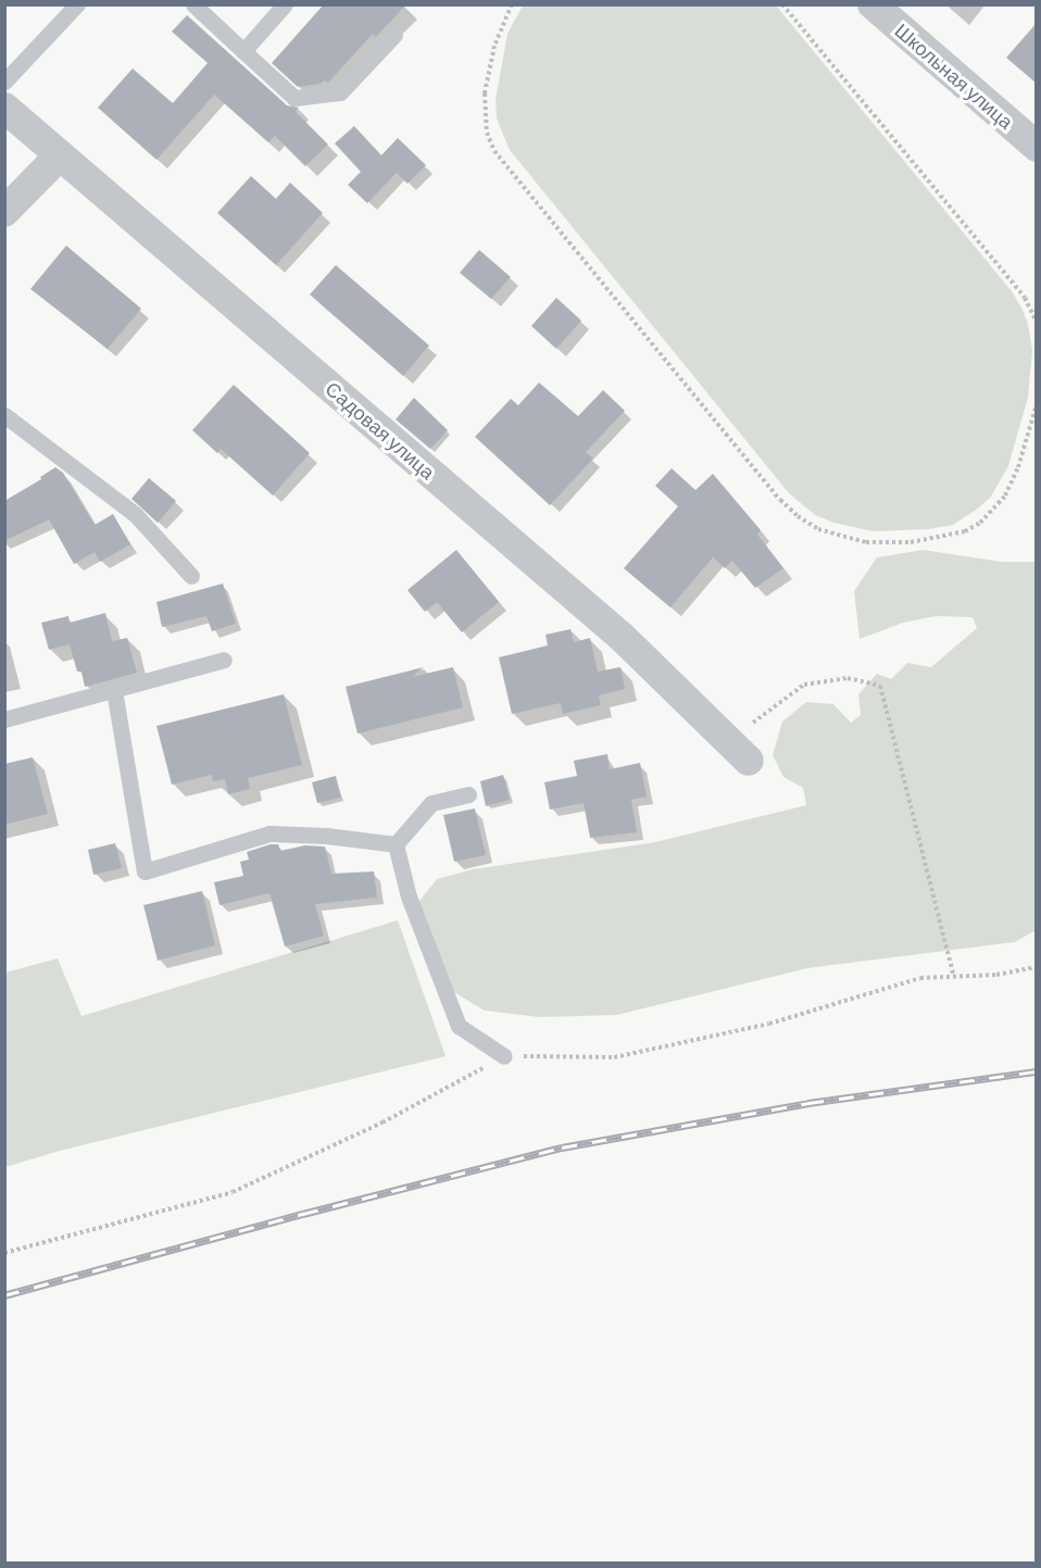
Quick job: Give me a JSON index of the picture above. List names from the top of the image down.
{
  "streets": {
    "street": ["Школьная улица", "Садовая улица"]
  }
}
